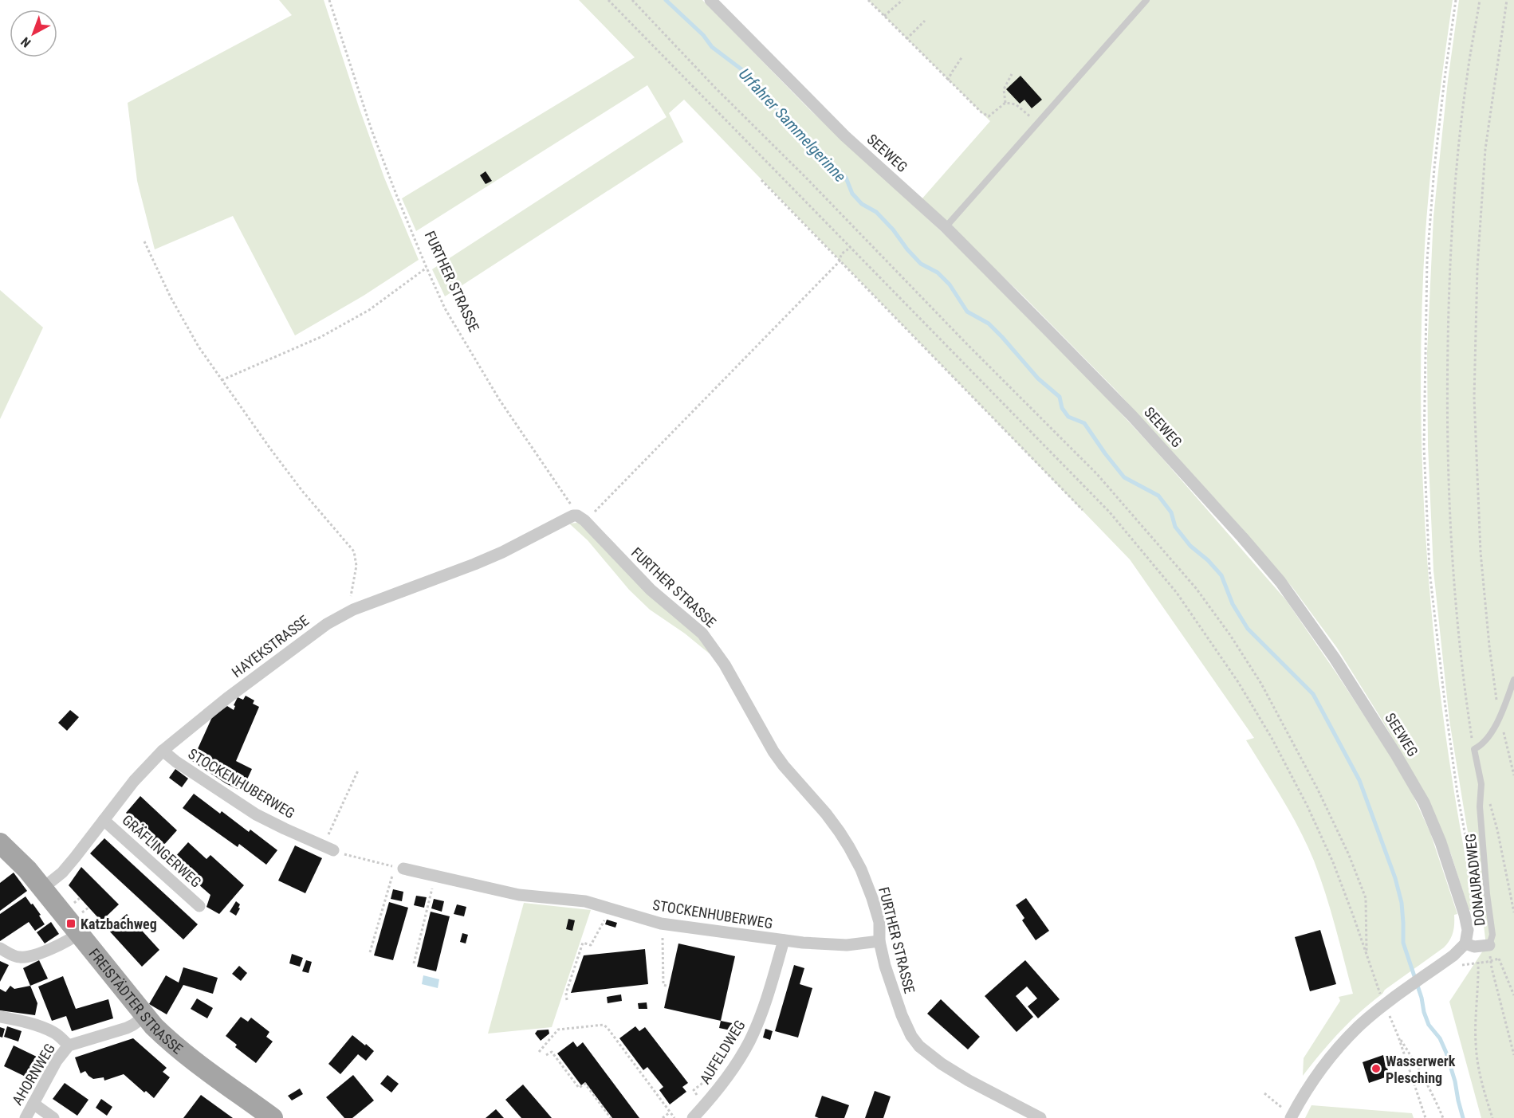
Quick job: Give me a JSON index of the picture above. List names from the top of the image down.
{
  "streets": {
    "main road": ["FREISTÄDTER STRASSE"],
    "street": [
      "SEEWEG",
      "FURTHER STRASSE",
      "HAYEKSTRASSE",
      "STOCKENHUBERWEG",
      "GRÄFLINGERWEG",
      "AUFELDWEG",
      "AHORNWEG"
    ],
    "lane": ["DONAURADWEG"]
  },
  "crossings": [
    ["FURTHER STRASSE", "HAYEKSTRASSE"],
    ["FURTHER STRASSE", "STOCKENHUBERWEG"],
    ["HAYEKSTRASSE", "STOCKENHUBERWEG"],
    ["HAYEKSTRASSE", "GRÄFLINGERWEG"],
    ["HAYEKSTRASSE", "FREISTÄDTER STRASSE"],
    ["STOCKENHUBERWEG", "AUFELDWEG"],
    ["FREISTÄDTER STRASSE", "AHORNWEG"]
  ],
  "water": ["Urfahrer Sammelgerinne"],
  "places": {
    "transit": ["Katzbachweg"],
    "other": ["Wasserwerk Plesching"]
  },
  "north": "bottom left"
}
